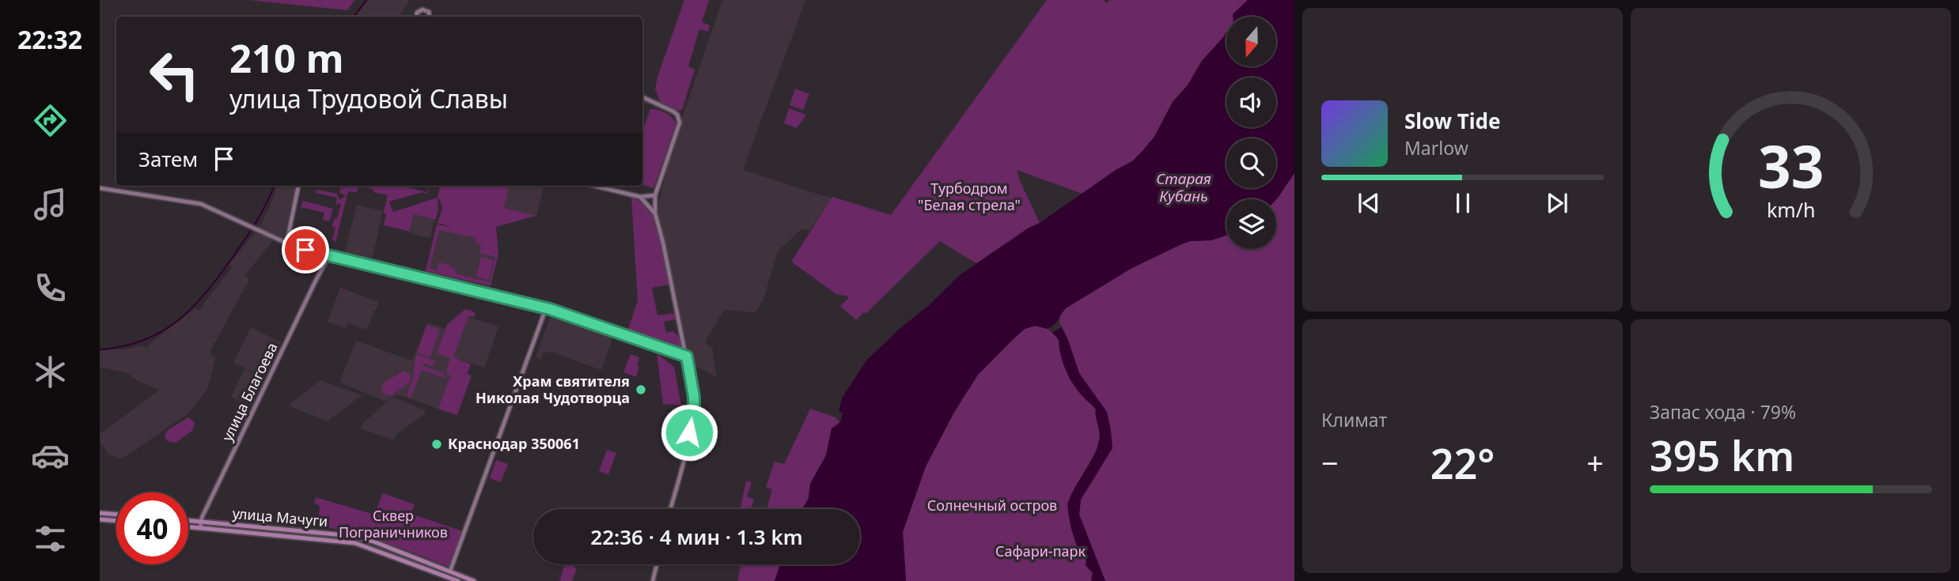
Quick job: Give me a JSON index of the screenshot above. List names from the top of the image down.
{
  "streets": {
    "main road": ["улица Мачуги"],
    "street": ["улица Благоева"]
  },
  "crossings": [
    ["улица Благоева", "улица Мачуги"]
  ],
  "water": ["Старая Кубань"],
  "parks": [
    "Турбодром \"Белая стрела\"",
    "Солнечный остров",
    "Сквер Пограничников",
    "Сафари-парк"
  ],
  "places": ["Храм святителя Николая Чудотворца", "Краснодар 350061"],
  "north": "bottom",
  "page": {
    "tabs": "22:32",
    "turn": ["210 m", "улица Трудовой Славы"],
    "song": ["Slow Tide", "Marlow"],
    "then": "Затем",
    "tile": [
      "Климат",
      ["Запас хода · 79%", "395 km"]
    ],
    "heat": ["−", "22°", "+"],
    "limit": "40",
    "trip": "22:36 · 4 мин · 1.3 km",
    "gauge": ["33", "km/h"]
  }
}
